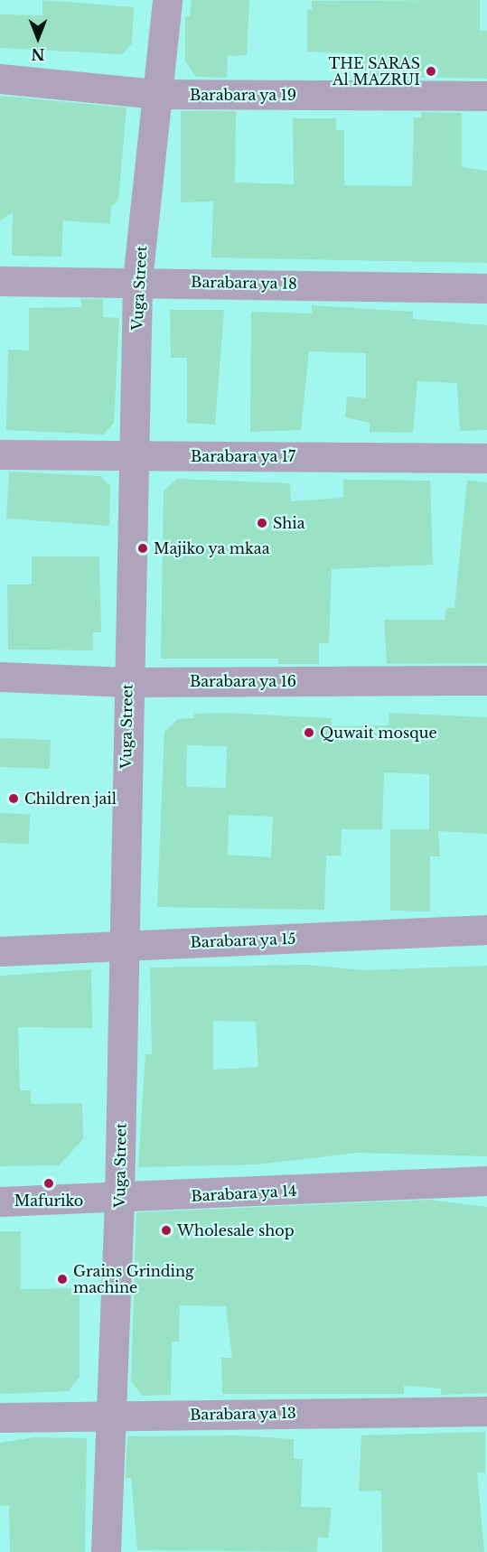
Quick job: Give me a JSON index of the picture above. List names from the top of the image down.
{
  "streets": {
    "street": [
      "Barabara ya 19",
      "Barabara ya 18",
      "Vuga Street",
      "Barabara ya 17",
      "Barabara ya 16",
      "Barabara ya 15",
      "Barabara ya 14",
      "Barabara ya 13"
    ]
  },
  "crossings": [
    ["Barabara ya 19", "Vuga Street"],
    ["Barabara ya 18", "Vuga Street"],
    ["Vuga Street", "Barabara ya 17"],
    ["Vuga Street", "Barabara ya 16"],
    ["Vuga Street", "Barabara ya 15"],
    ["Vuga Street", "Barabara ya 14"],
    ["Vuga Street", "Barabara ya 13"]
  ],
  "places": [
    "THE SARAS Al MAZRUI",
    "Shia",
    "Majiko ya mkaa",
    "Quwait mosque",
    "Children jail",
    "Mafuriko",
    "Wholesale shop",
    "Grains Grinding machine"
  ],
  "north": "bottom"
}
